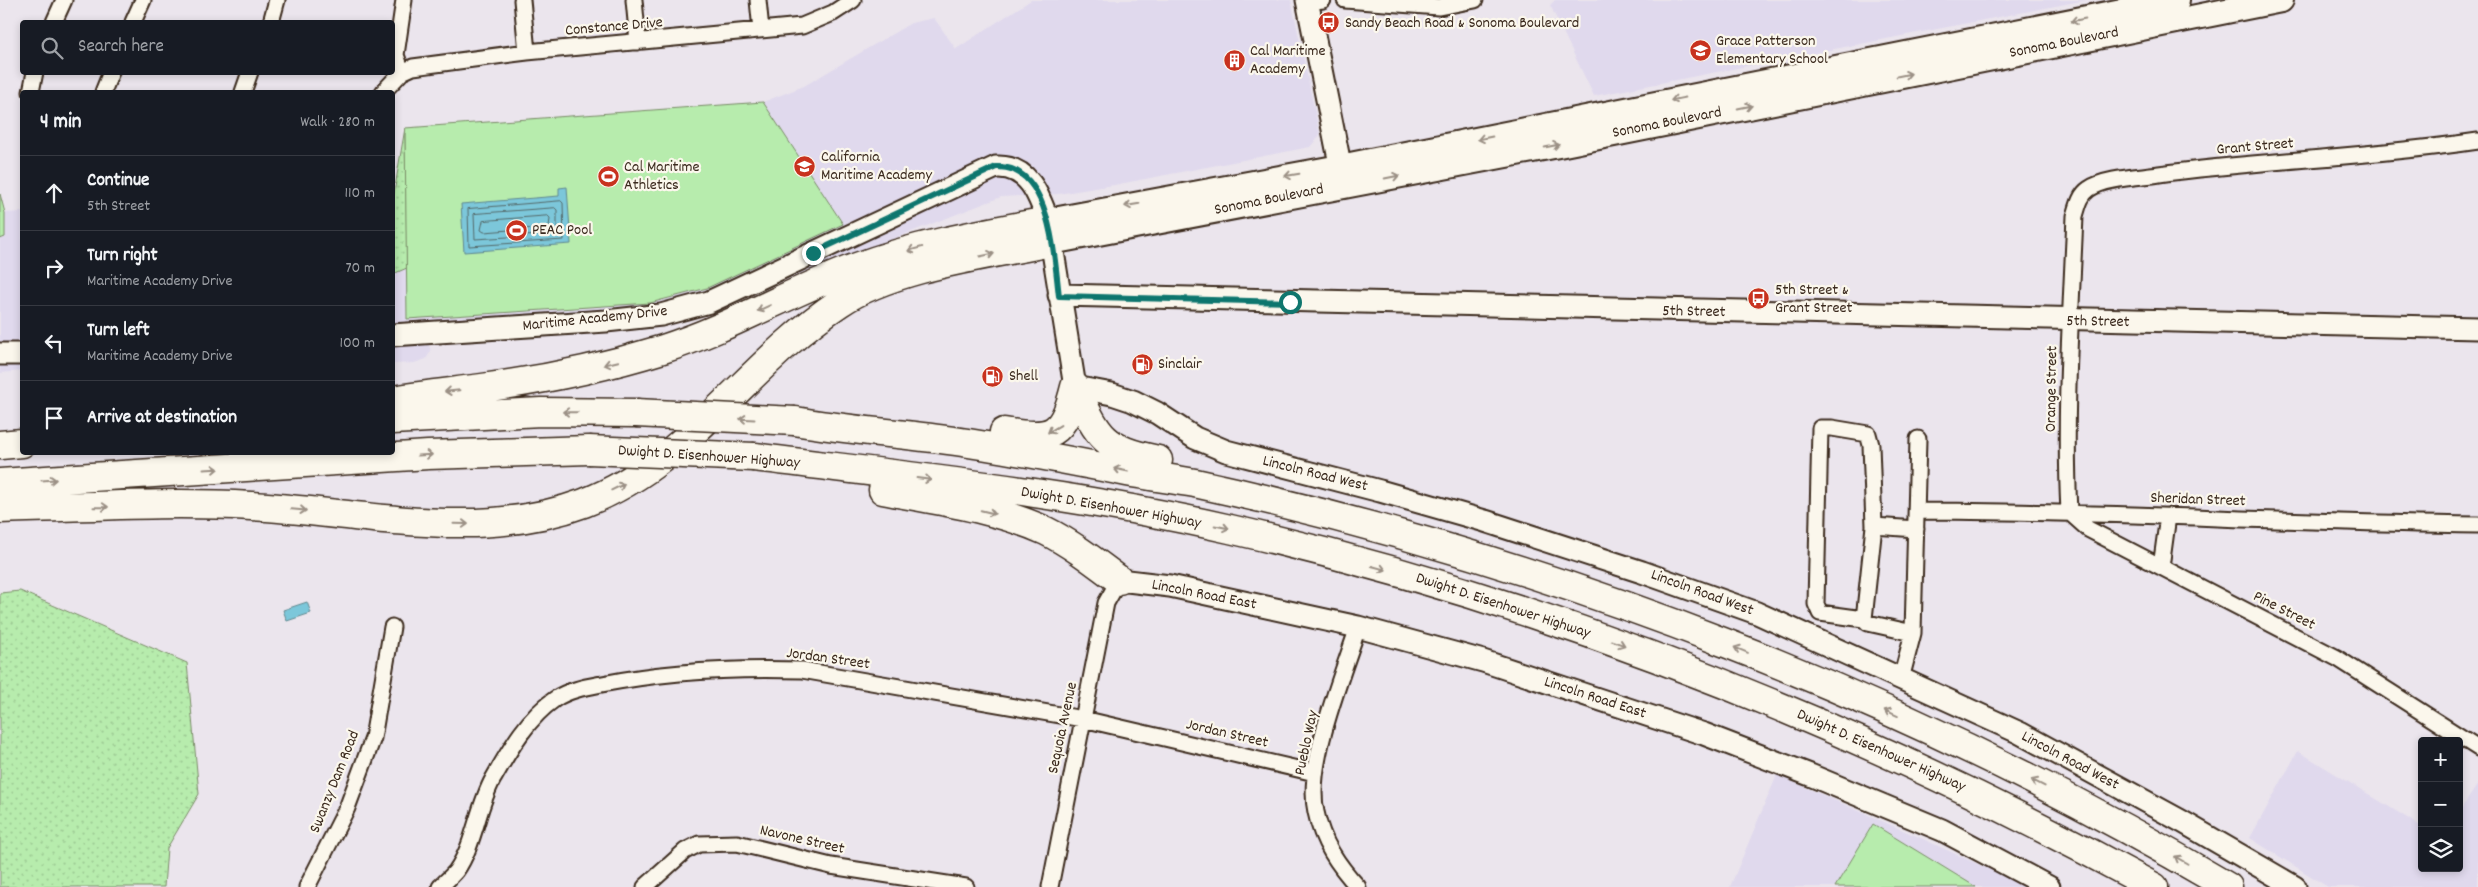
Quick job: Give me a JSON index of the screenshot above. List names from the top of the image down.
{
  "streets": {
    "highway": ["Dwight D. Eisenhower Highway"],
    "main road": ["Sonoma Boulevard"],
    "street": [
      "Constance Drive",
      "Grant Street",
      "5th Street",
      "Maritime Academy Drive",
      "Orange Street",
      "Lincoln Road West",
      "Sheridan Street",
      "Lincoln Road East",
      "Pine Street",
      "Jordan Street",
      "Sequoia Avenue",
      "Pueblo Way",
      "Swanzy Dam Road",
      "Navone Street"
    ]
  },
  "crossings": [
    ["Sonoma Boulevard", "Maritime Academy Drive"],
    ["Grant Street", "Orange Street"],
    ["5th Street", "Maritime Academy Drive"],
    ["5th Street", "Orange Street"],
    ["Maritime Academy Drive", "Lincoln Road West"],
    ["Orange Street", "Sheridan Street"],
    ["Orange Street", "Pine Street"],
    ["Sheridan Street", "Pine Street"],
    ["Lincoln Road East", "Sequoia Avenue"],
    ["Lincoln Road East", "Pueblo Way"],
    ["Jordan Street", "Sequoia Avenue"],
    ["Jordan Street", "Pueblo Way"]
  ],
  "places": {
    "bus stop": ["Sandy Beach Road & Sonoma Boulevard", "5th Street & Grant Street"],
    "school or university": ["Grace Patterson Elementary School", "California Maritime Academy"],
    "building": ["Cal Maritime Academy"],
    "sports": ["Cal Maritime Athletics", "PEAC Pool"],
    "fuel station": ["Sinclair", "Shell"]
  },
  "page": {
    "search": "Search here",
    "heading": ["4 min", "Walk · 280 m"],
    "list": [
      ["Continue", "5th Street", "110 m"],
      ["Turn right", "Maritime Academy Drive", "70 m"],
      ["Turn left", "Maritime Academy Drive", "100 m"],
      "Arrive at destination"
    ],
    "map_buttons": ["+", "−"]
  }
}
